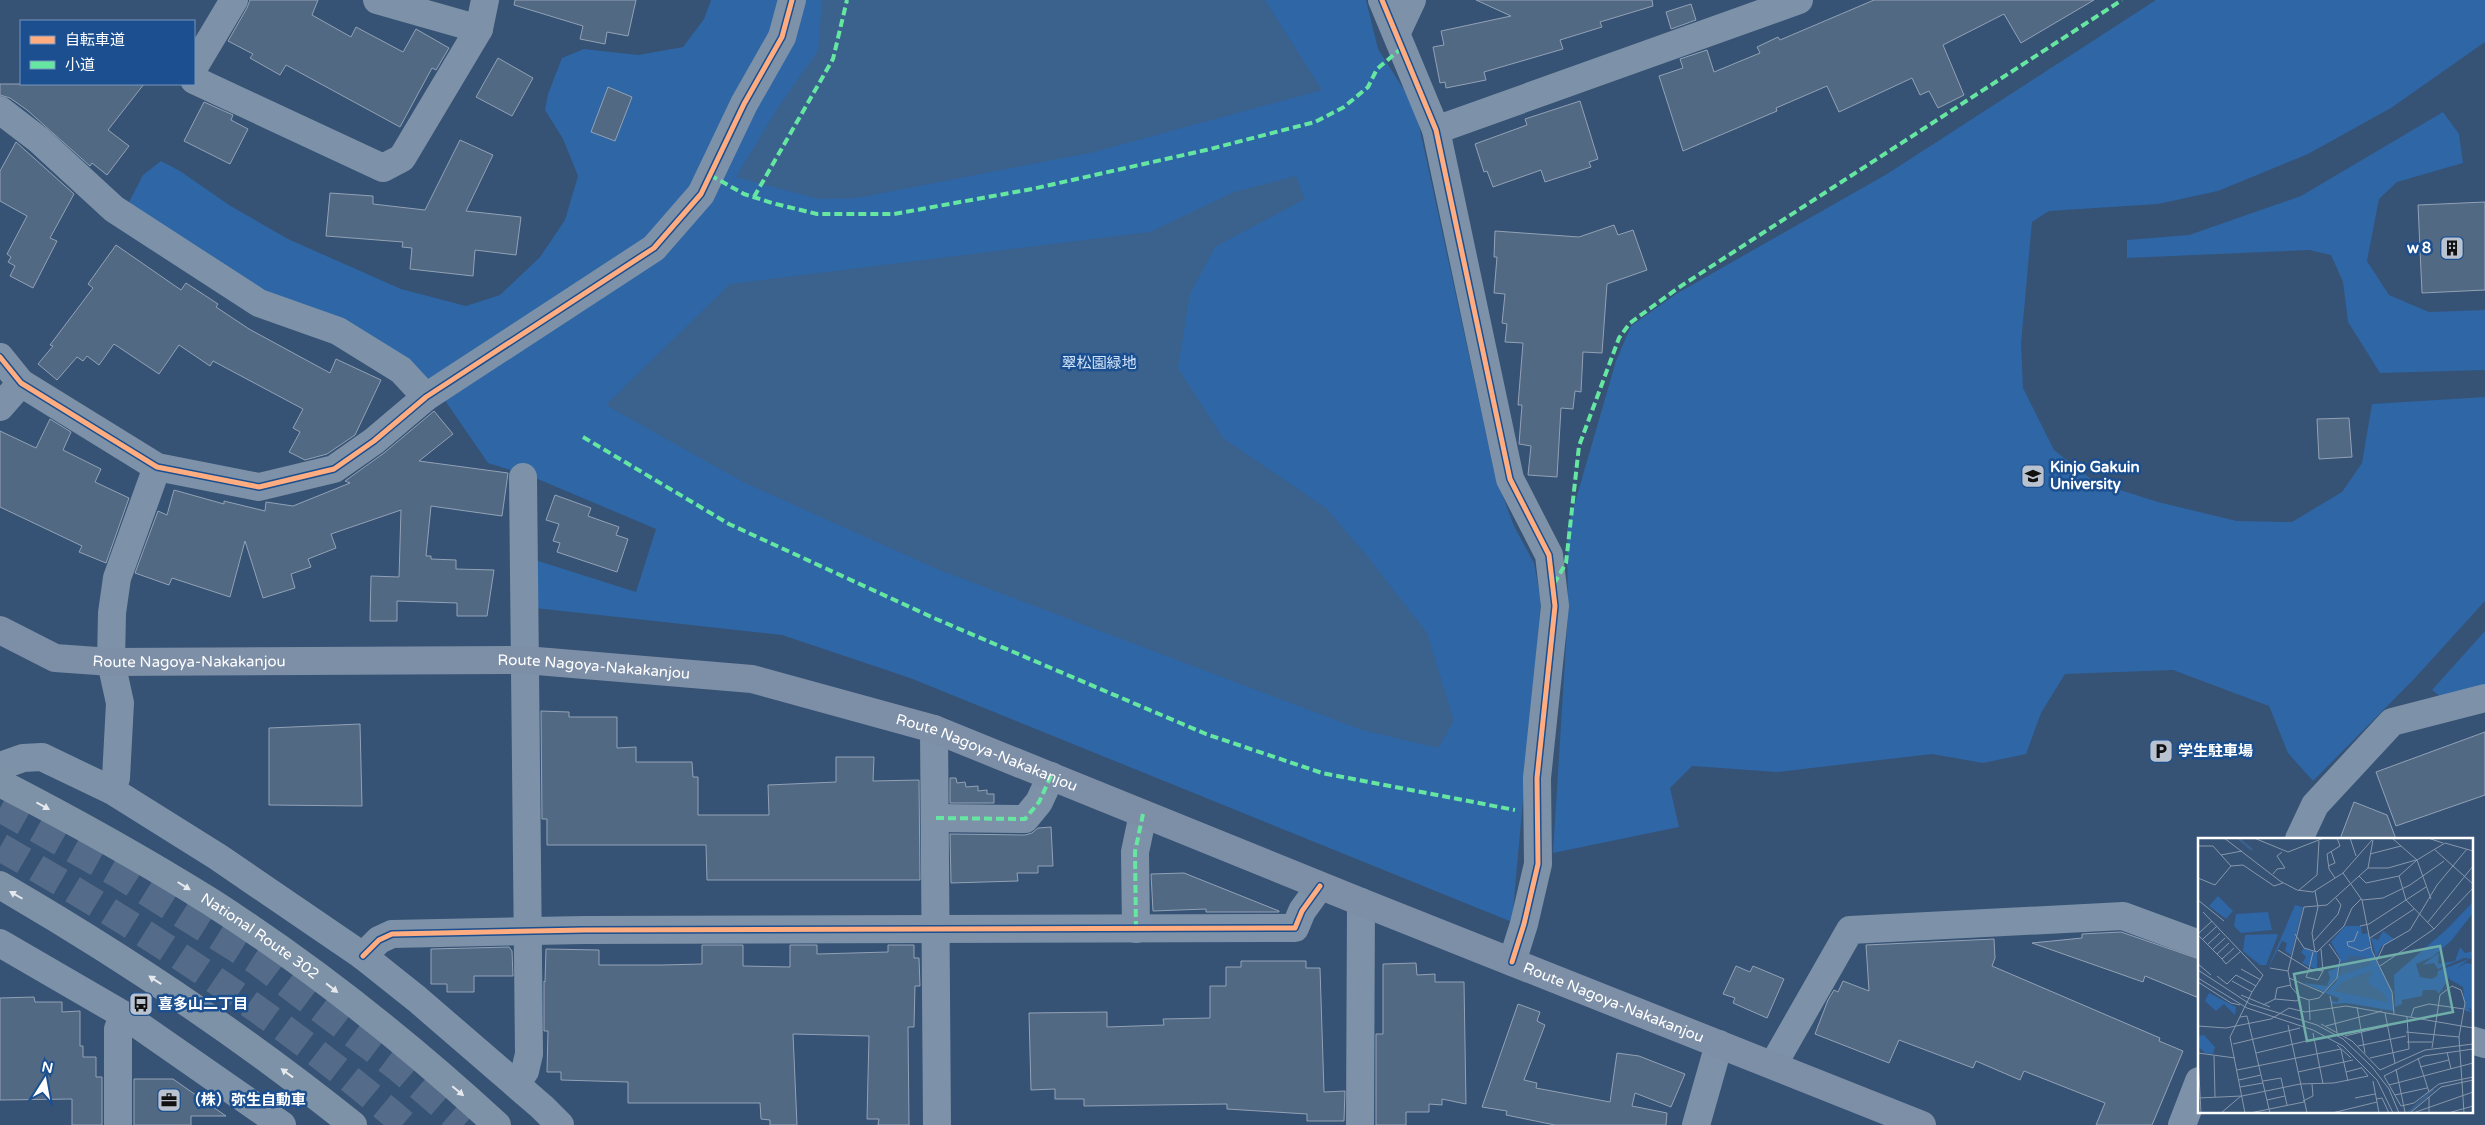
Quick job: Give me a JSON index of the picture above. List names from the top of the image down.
{
  "streets": {
    "highway": ["National Route 302"],
    "main road": ["Route Nagoya-Nakakanjou"]
  },
  "parks": ["翠松園緑地"],
  "places": {
    "building": ["w８"],
    "school or university": ["Kinjo Gakuin University"],
    "parking": ["学生駐車場"],
    "bus stop": ["喜多山二丁目"],
    "office": ["（株）弥生自動車"]
  },
  "legend": ["自転車道", "小道"],
  "north": "top"
}
